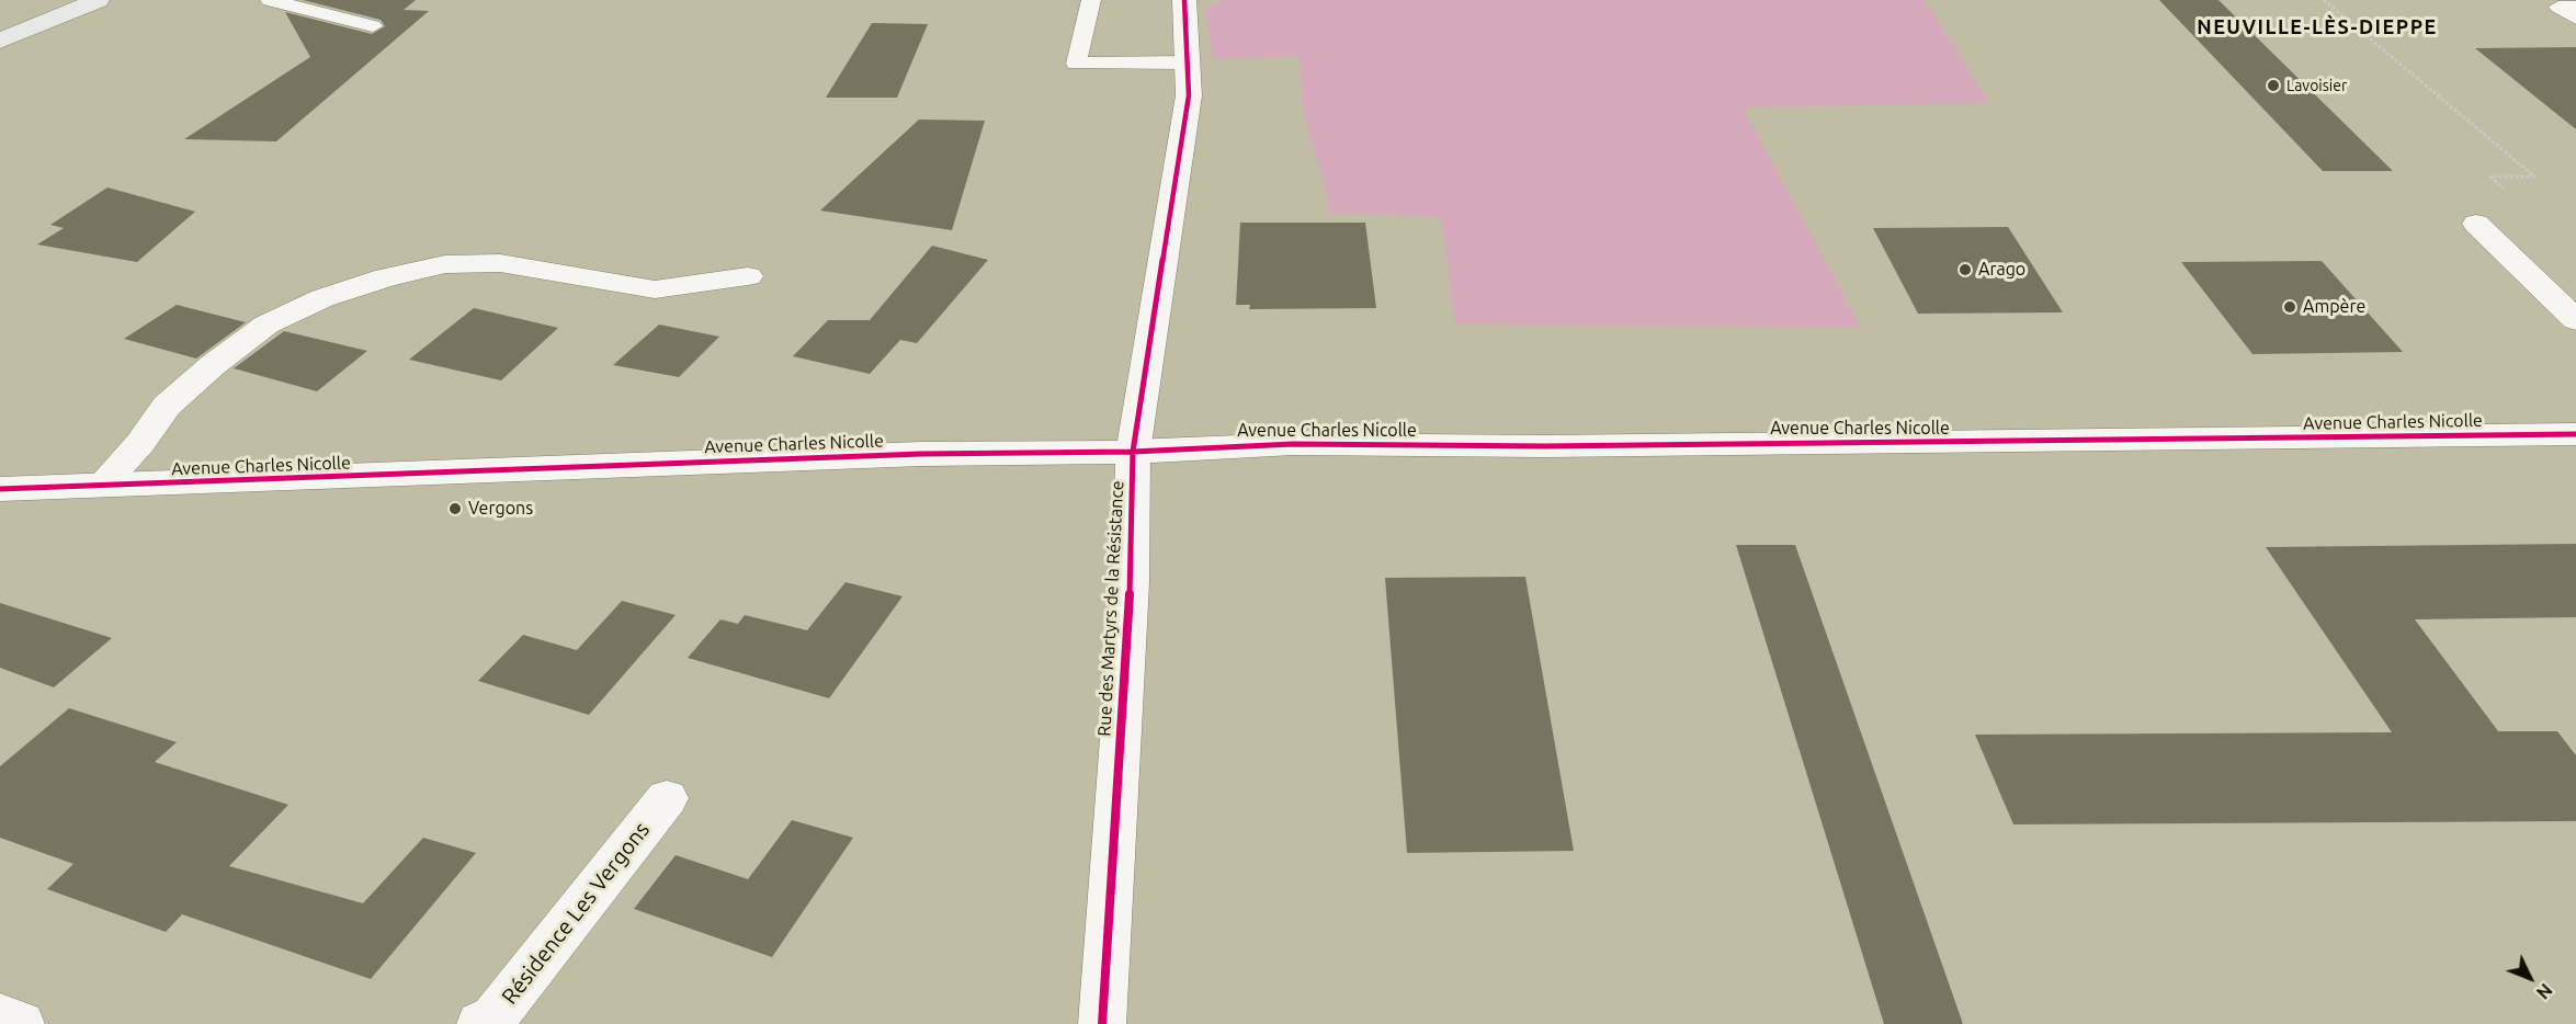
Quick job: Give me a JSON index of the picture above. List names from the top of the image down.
{
  "streets": {
    "street": ["Avenue Charles Nicolle", "Rue des Martyrs de la Résistance", "Résidence Les Vergons"]
  },
  "crossings": [
    ["Avenue Charles Nicolle", "Rue des Martyrs de la Résistance"]
  ],
  "districts": ["NEUVILLE-LÈS-DIEPPE"],
  "places": [
    "Lavoisier",
    "Arago",
    "Ampère",
    "Vergons"
  ],
  "north": "bottom right"
}
